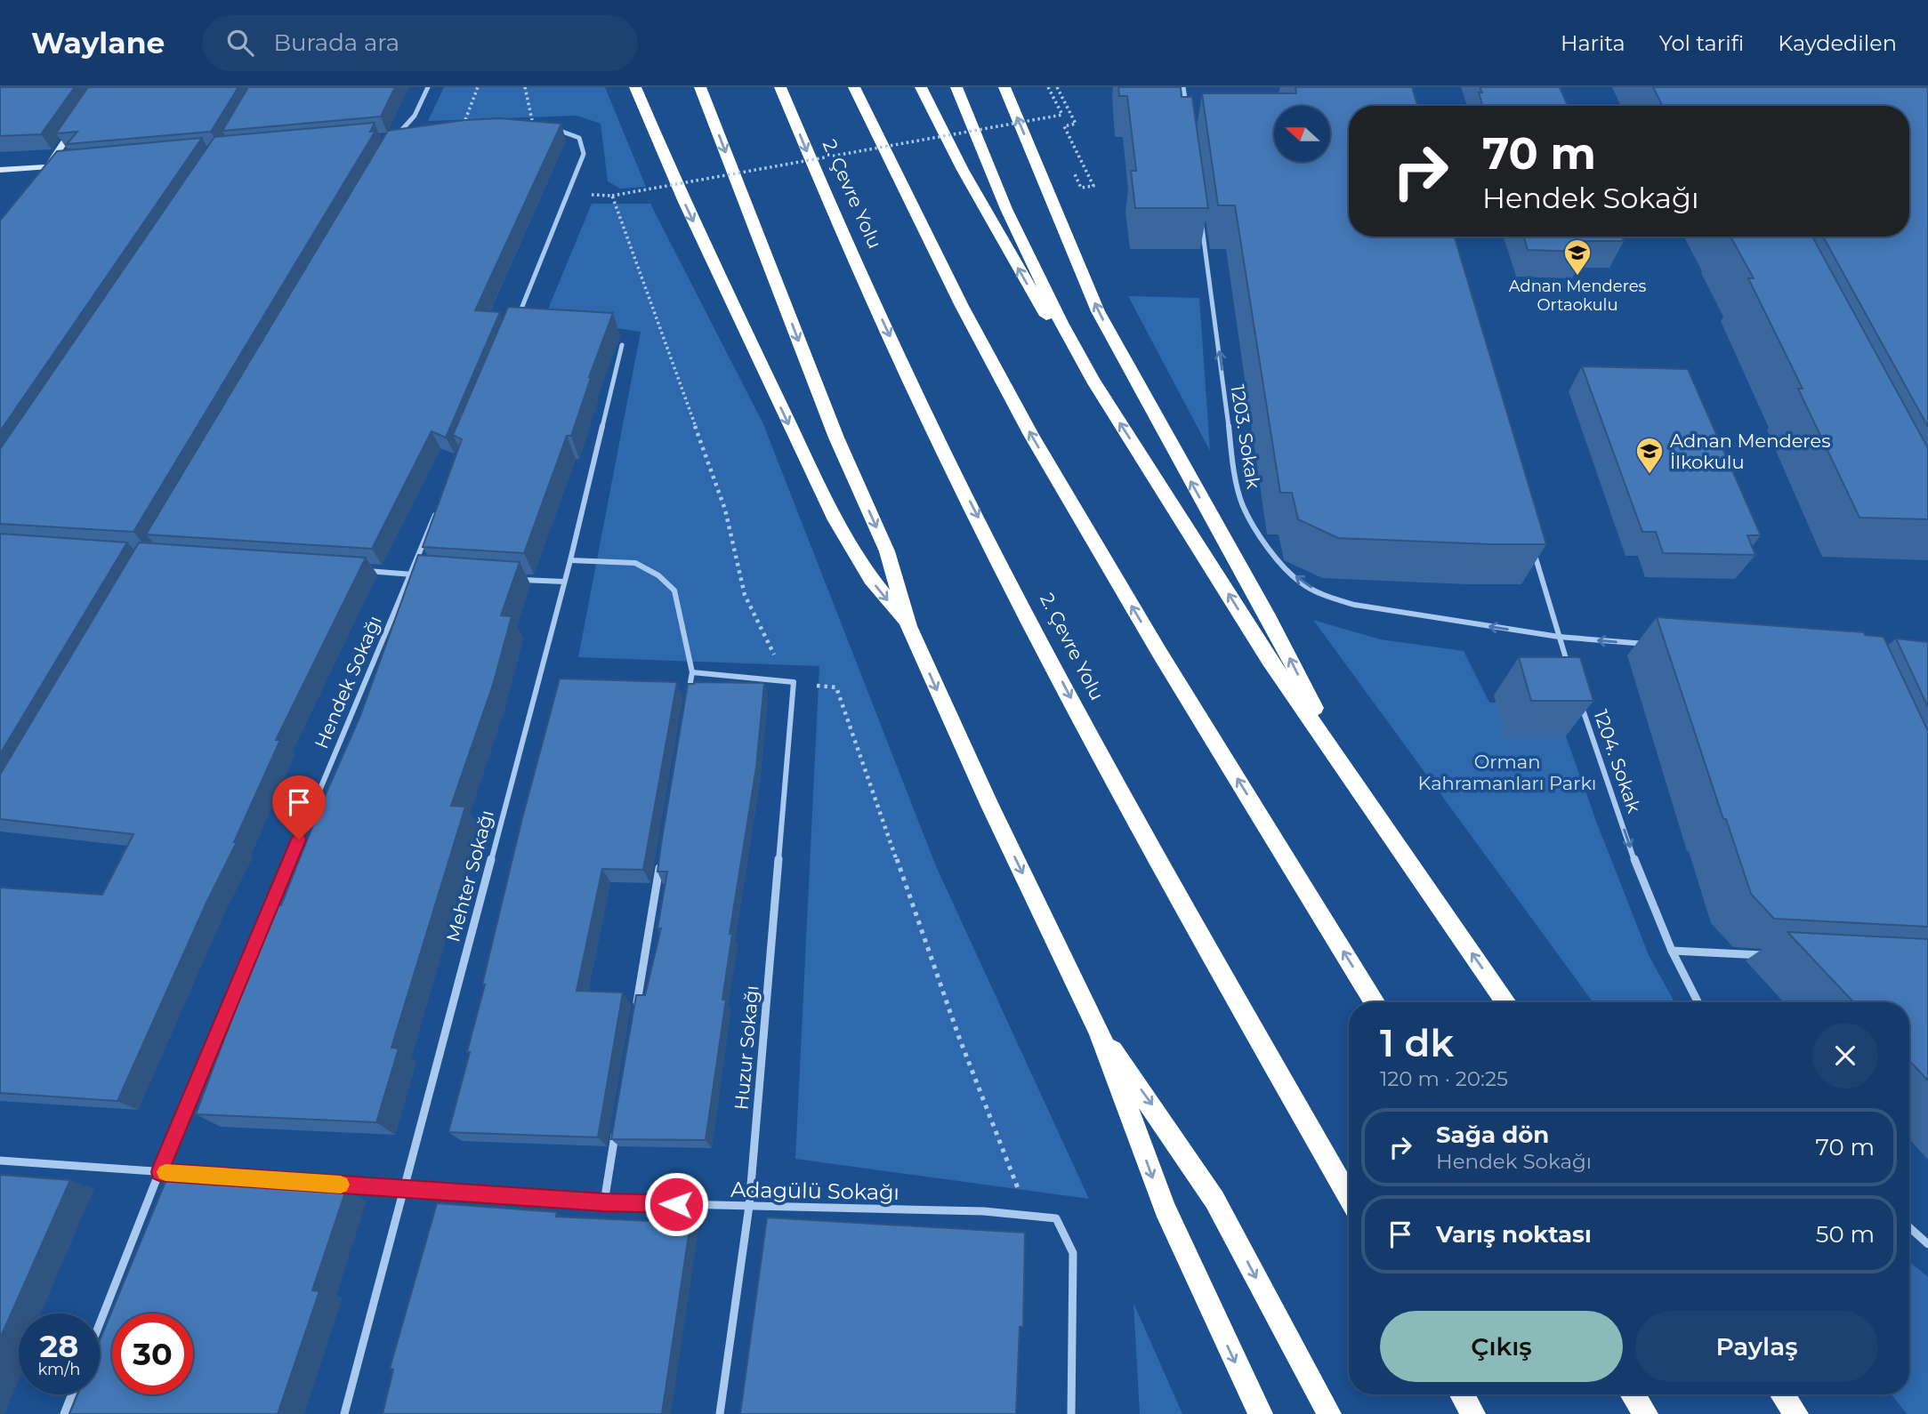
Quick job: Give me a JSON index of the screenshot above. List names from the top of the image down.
{
  "streets": {
    "highway": ["2. Çevre Yolu"],
    "street": [
      "1203. Sokak",
      "Hendek Sokağı",
      "1204. Sokak",
      "Mehter Sokağı",
      "Huzur Sokağı",
      "Adagülü Sokağı"
    ]
  },
  "crossings": [
    ["Hendek Sokağı", "Adagülü Sokağı"],
    ["Mehter Sokağı", "Adagülü Sokağı"],
    ["Huzur Sokağı", "Adagülü Sokağı"]
  ],
  "one_way": ["1203. Sokak", "1204. Sokak"],
  "parks": ["Orman Kahramanları Parkı"],
  "places": {
    "school or university": ["Adnan Menderes Ortaokulu", "Adnan Menderes İlkokulu"]
  },
  "north": "left",
  "page": {
    "header": "Waylane",
    "search": "Burada ara",
    "nav": ["Harita", "Yol tarifi", "Kaydedilen"],
    "turn": ["70 m", "Hendek Sokağı"],
    "heading": ["1 dk", "120 m · 20:25"],
    "list": [
      {
        "name": "Sağa dön",
        "note": "Hendek Sokağı",
        "value": "70 m"
      },
      {
        "name": "Varış noktası",
        "value": "50 m"
      }
    ],
    "buttons": ["Çıkış", "Paylaş"],
    "speed": "28 km/h",
    "limit": "30"
  }
}
